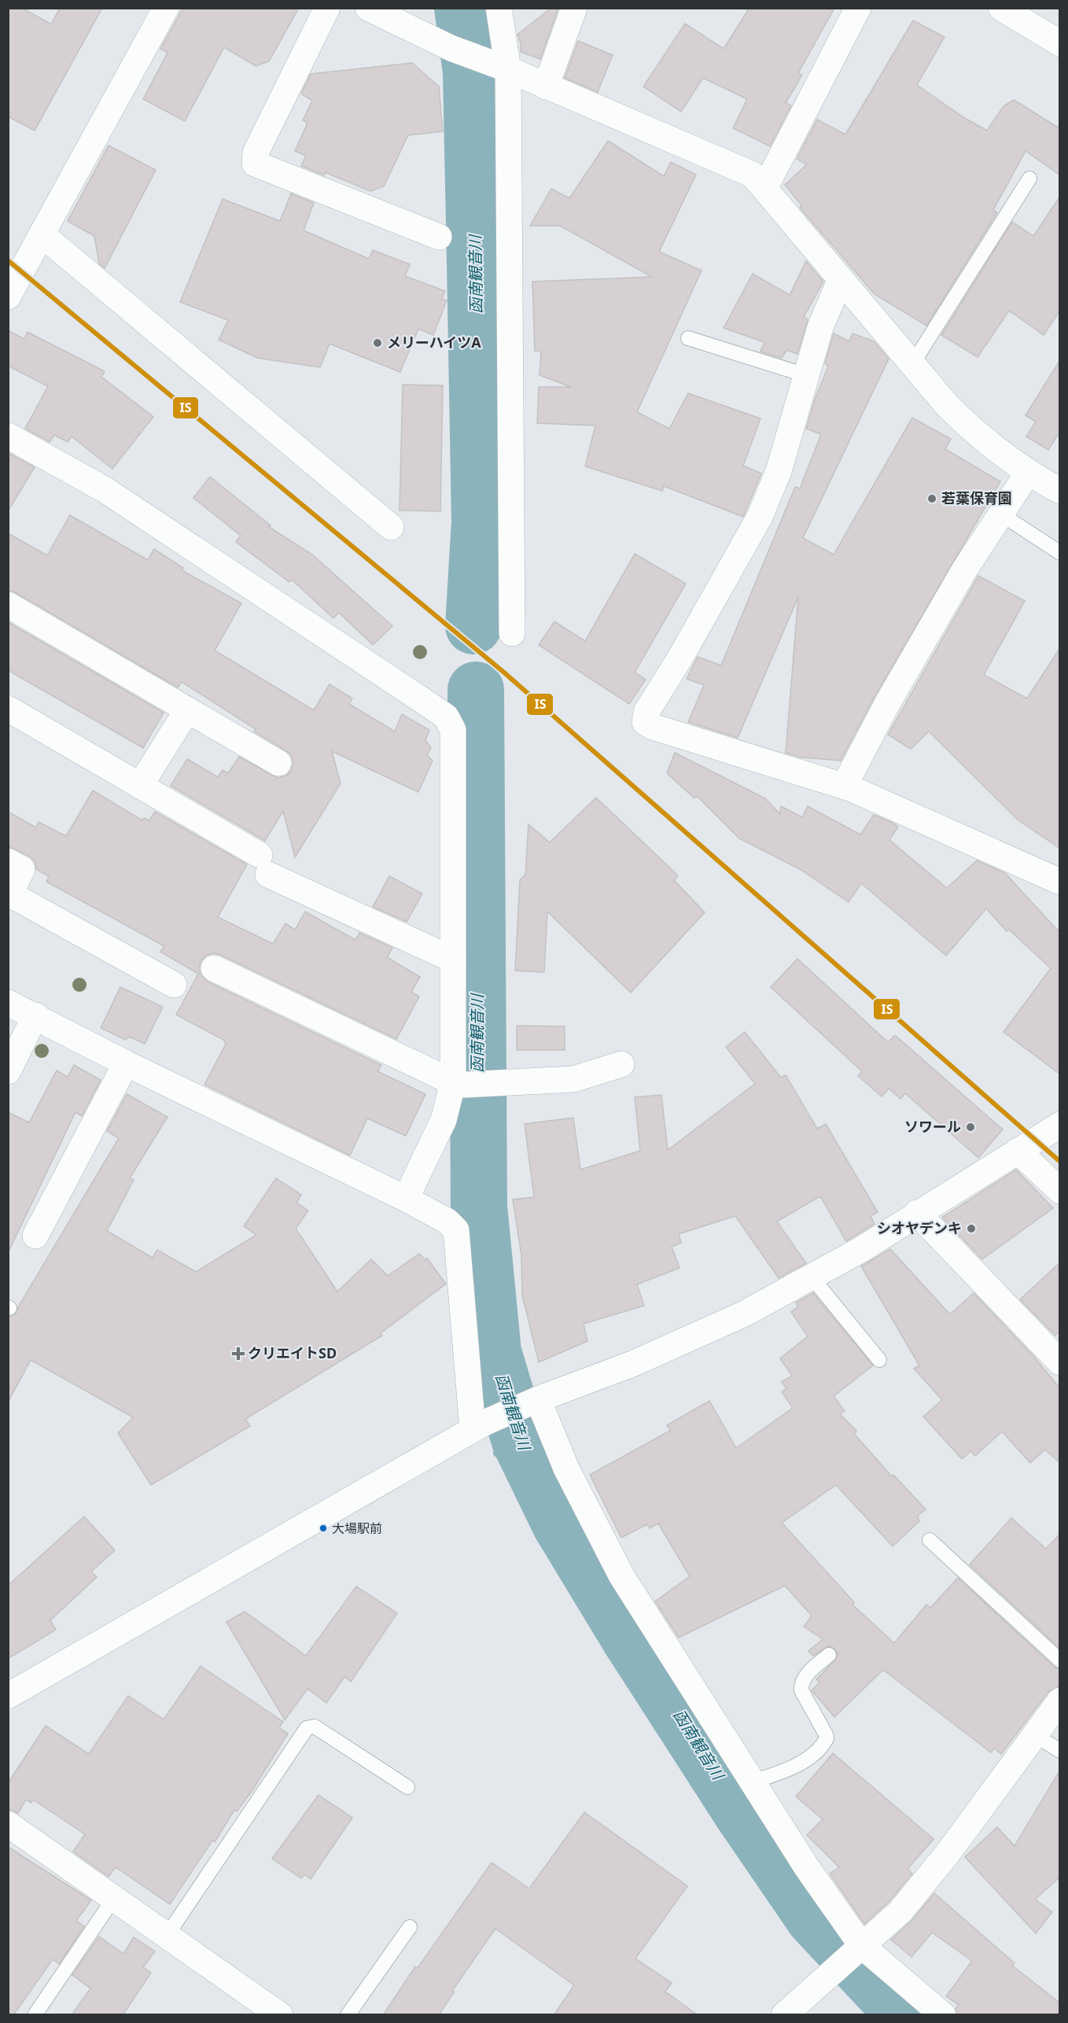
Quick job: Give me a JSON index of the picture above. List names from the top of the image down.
{
  "water": ["函南観音川"],
  "places": {
    "other": [
      "メリーハイツA",
      "若葉保育園",
      "ソワール",
      "シオヤデンキ",
      "大場駅前"
    ],
    "health": ["クリエイトSD"]
  },
  "lines": ["transit line IS"]
}
